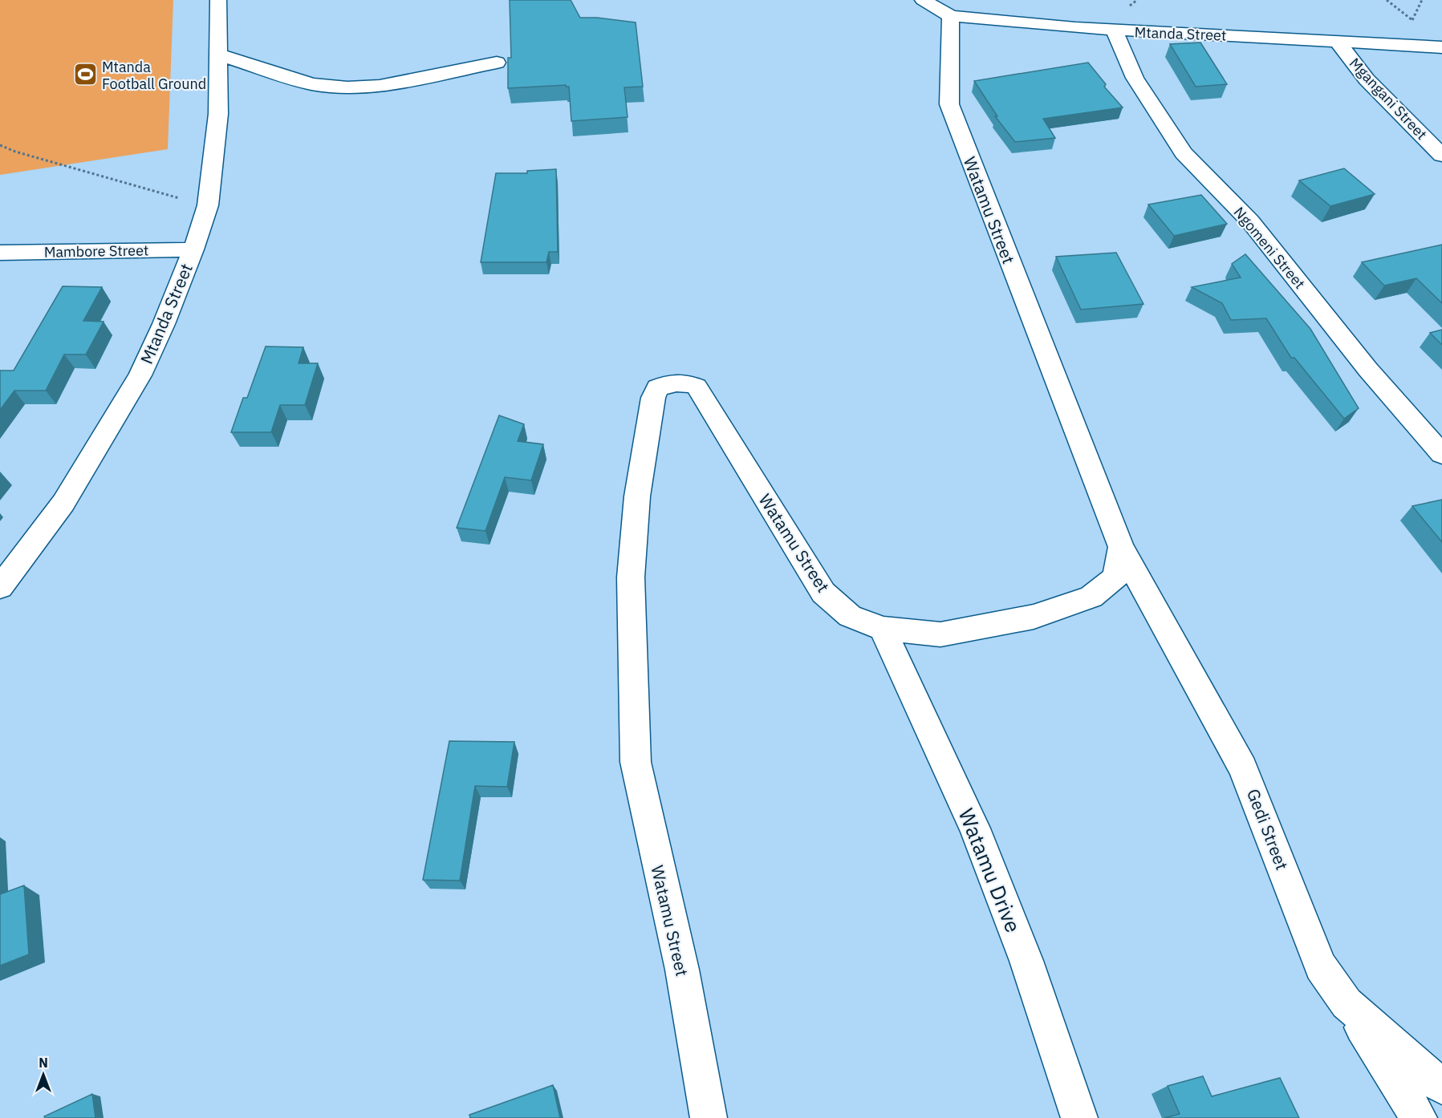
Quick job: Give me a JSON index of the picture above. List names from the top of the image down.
{
  "streets": {
    "street": [
      "Mtanda Street",
      "Mgangani Street",
      "Watamu Street",
      "Ngomeni Street",
      "Mambore Street",
      "Gedi Street",
      "Watamu Drive"
    ]
  },
  "crossings": [
    ["Mtanda Street", "Mgangani Street"],
    ["Mtanda Street", "Watamu Street"],
    ["Mtanda Street", "Ngomeni Street"],
    ["Mtanda Street", "Mambore Street"],
    ["Watamu Street", "Gedi Street"],
    ["Watamu Street", "Watamu Drive"]
  ],
  "places": {
    "sports": ["Mtanda Football Ground"]
  },
  "north": "top"
}
